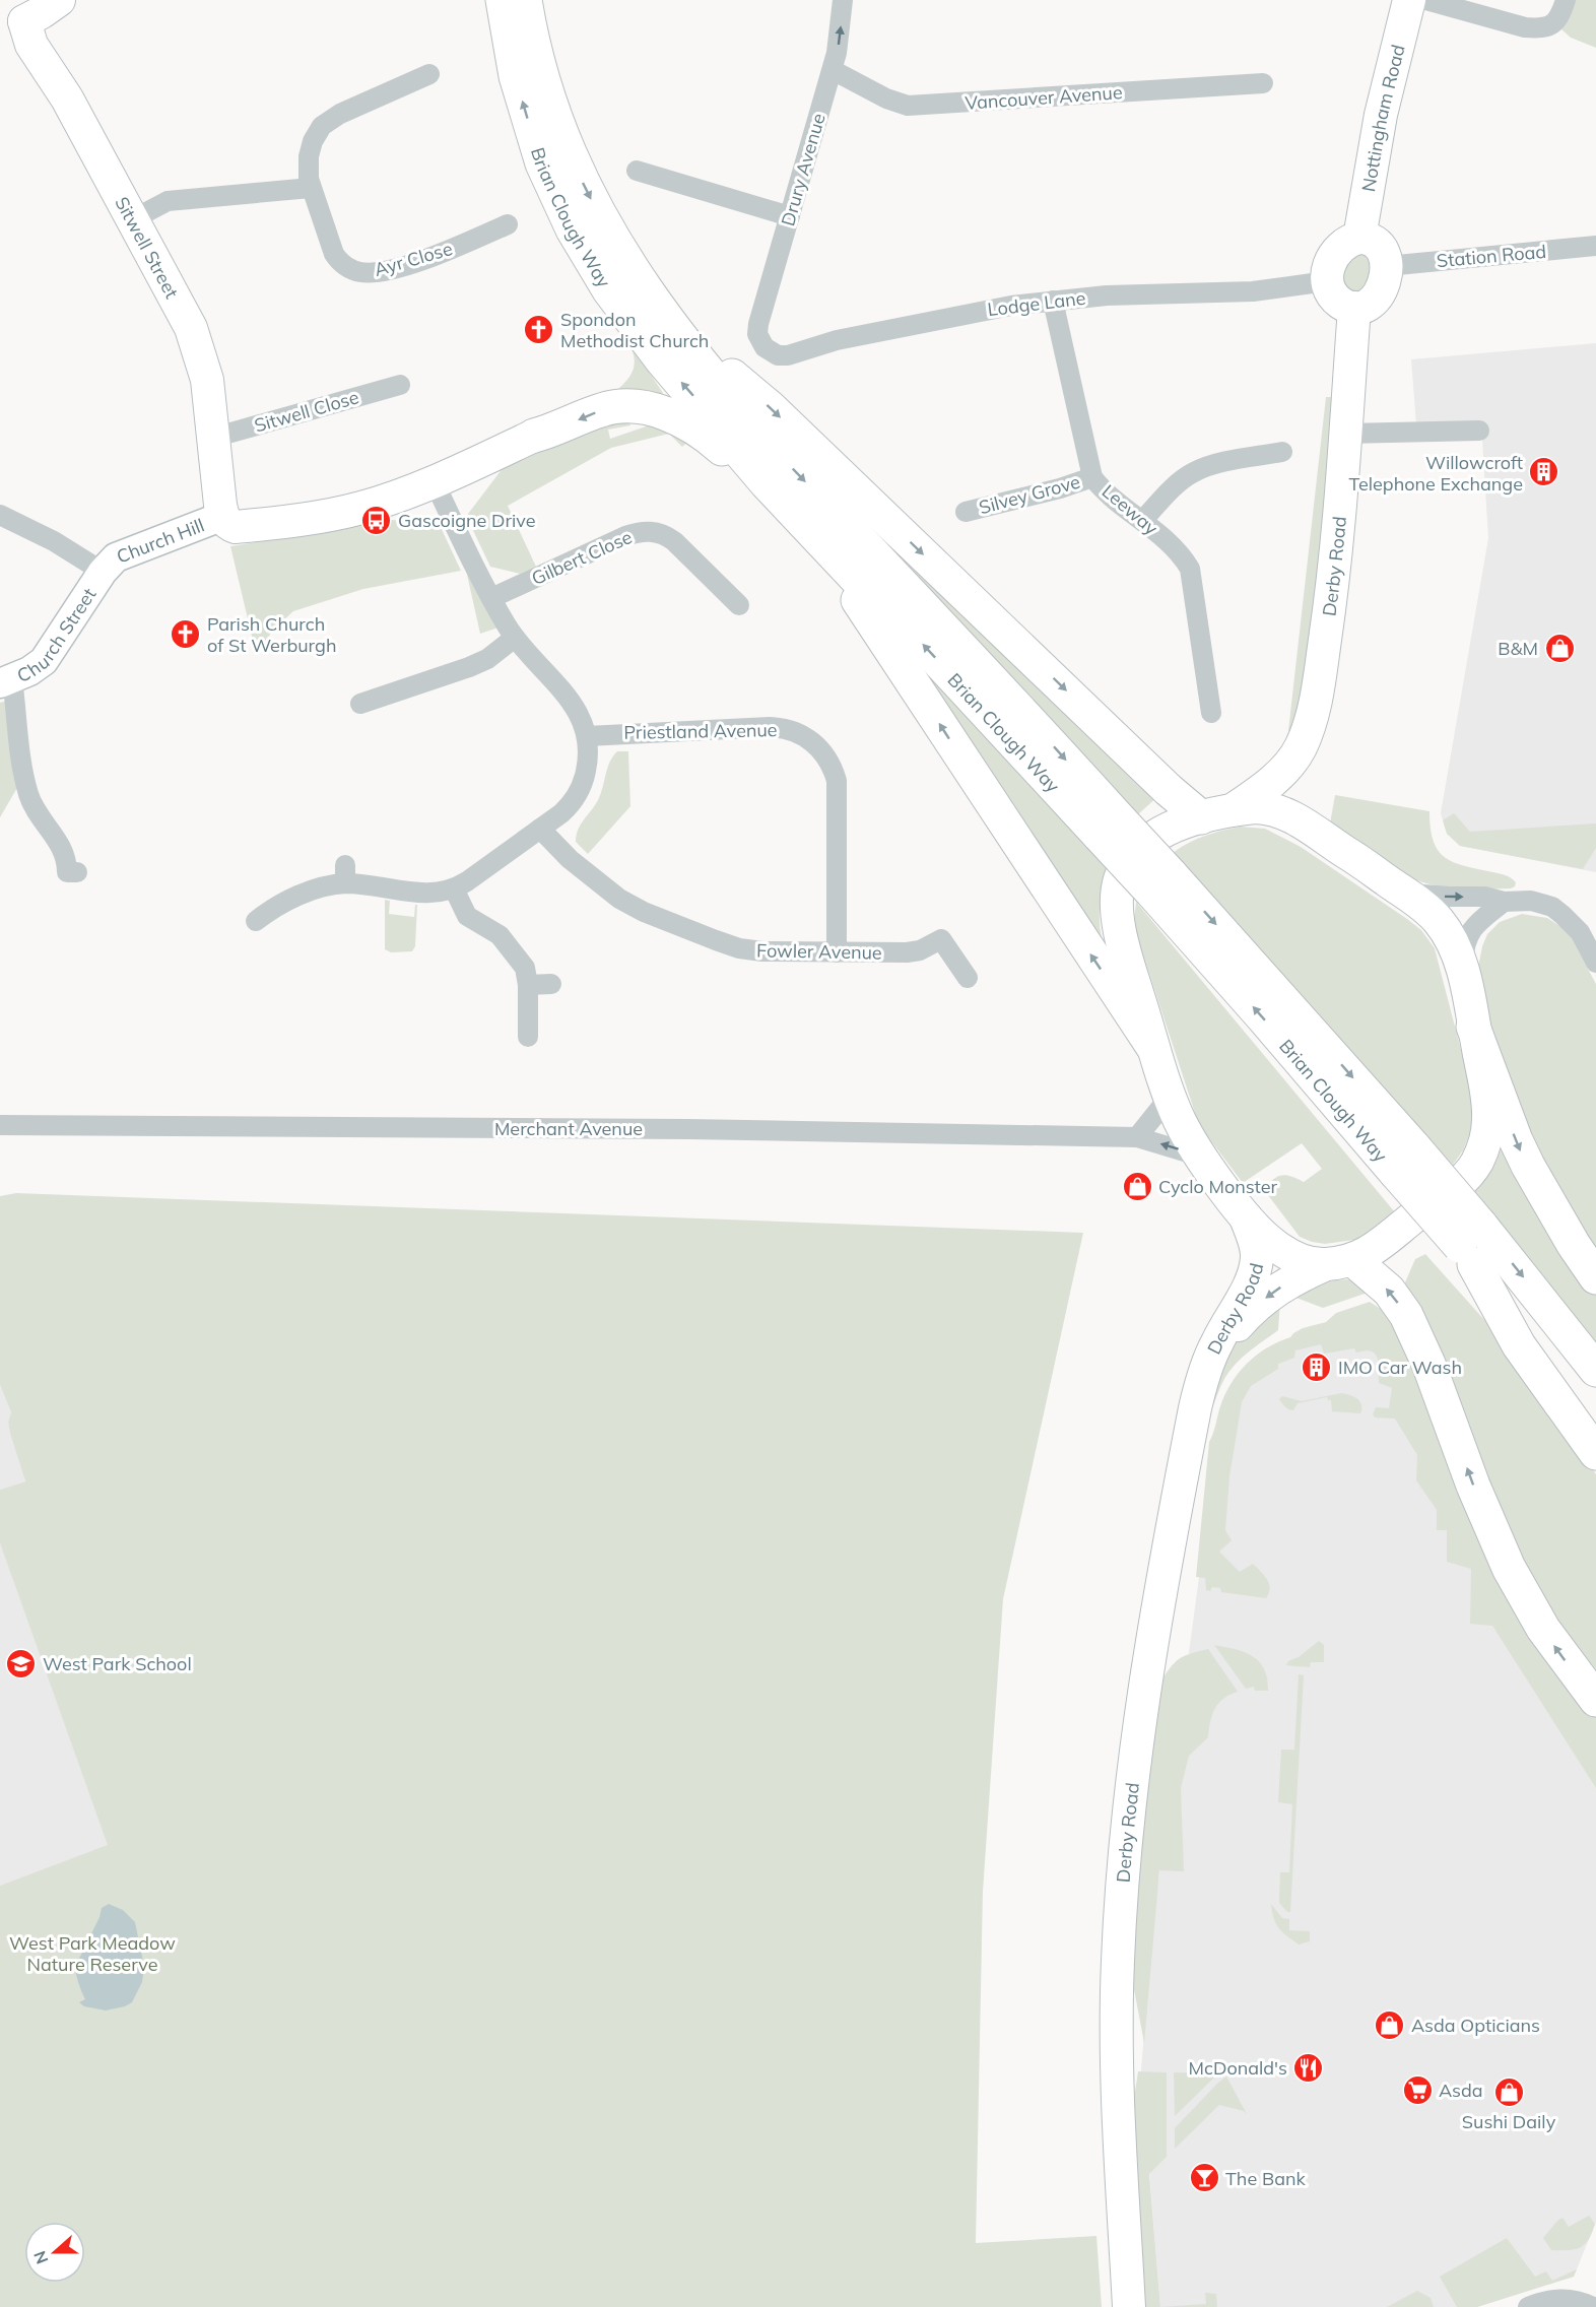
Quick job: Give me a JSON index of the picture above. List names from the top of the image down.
{
  "streets": {
    "highway": ["Brian Clough Way"],
    "main road": ["Nottingham Road", "Sitwell Street", "Derby Road"],
    "street": [
      "Vancouver Avenue",
      "Drury Avenue",
      "Station Road",
      "Ayr Close",
      "Lodge Lane",
      "Sitwell Close",
      "Silvey Grove",
      "Leeway",
      "Church Hill",
      "Gilbert Close",
      "Church Street",
      "Priestland Avenue",
      "Fowler Avenue",
      "Merchant Avenue"
    ]
  },
  "crossings": [
    ["Vancouver Avenue", "Drury Avenue"],
    ["Nottingham Road", "Station Road"],
    ["Nottingham Road", "Lodge Lane"],
    ["Nottingham Road", "Derby Road"],
    ["Drury Avenue", "Lodge Lane"],
    ["Sitwell Street", "Sitwell Close"],
    ["Sitwell Street", "Church Hill"],
    ["Station Road", "Lodge Lane"],
    ["Station Road", "Derby Road"],
    ["Lodge Lane", "Leeway"],
    ["Lodge Lane", "Derby Road"],
    ["Silvey Grove", "Leeway"],
    ["Church Hill", "Church Street"],
    ["Priestland Avenue", "Fowler Avenue"]
  ],
  "parks": ["West Park Meadow Nature Reserve"],
  "places": {
    "church": ["Spondon Methodist Church", "Parish Church of St Werburgh"],
    "building": ["Willowcroft Telephone Exchange", "IMO Car Wash"],
    "bus stop": ["Gascoigne Drive"],
    "shop": [
      "B&M",
      "Cyclo Monster",
      "Asda Opticians",
      "Sushi Daily"
    ],
    "school or university": ["West Park School"],
    "restaurant": ["McDonald's"],
    "supermarket": ["Asda"],
    "bar": ["The Bank"]
  },
  "north": "left"
}
